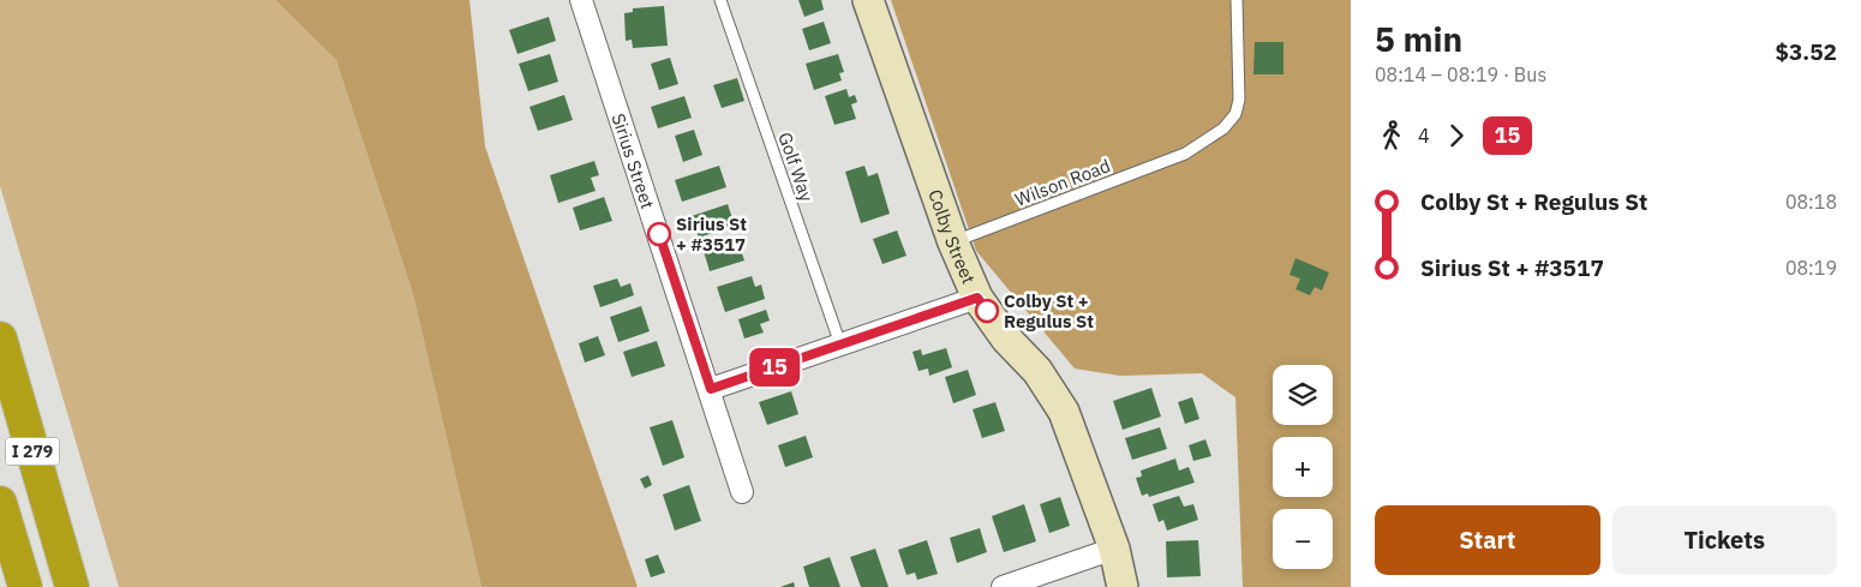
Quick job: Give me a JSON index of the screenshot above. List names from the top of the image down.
{
  "streets": {
    "highway": ["I 279"],
    "street": ["Sirius Street", "Colby Street"],
    "lane": ["Golf Way", "Wilson Road"]
  },
  "crossings": [
    ["Wilson Road", "Colby Street"]
  ],
  "places": ["Sirius St + #3517", "Colby St + Regulus St"],
  "lines": ["bus line 15"],
  "page": {
    "on_map": "15",
    "heading": ["5 min", "08:14 – 08:19 · Bus", "$3.52"],
    "legs": ["4", "15"],
    "list": [
      {
        "name": "Colby St + Regulus St",
        "value": "08:18"
      },
      {
        "name": "Sirius St + #3517",
        "value": "08:19"
      }
    ],
    "map_buttons": ["+", "−"],
    "buttons": ["Start", "Tickets"]
  }
}
